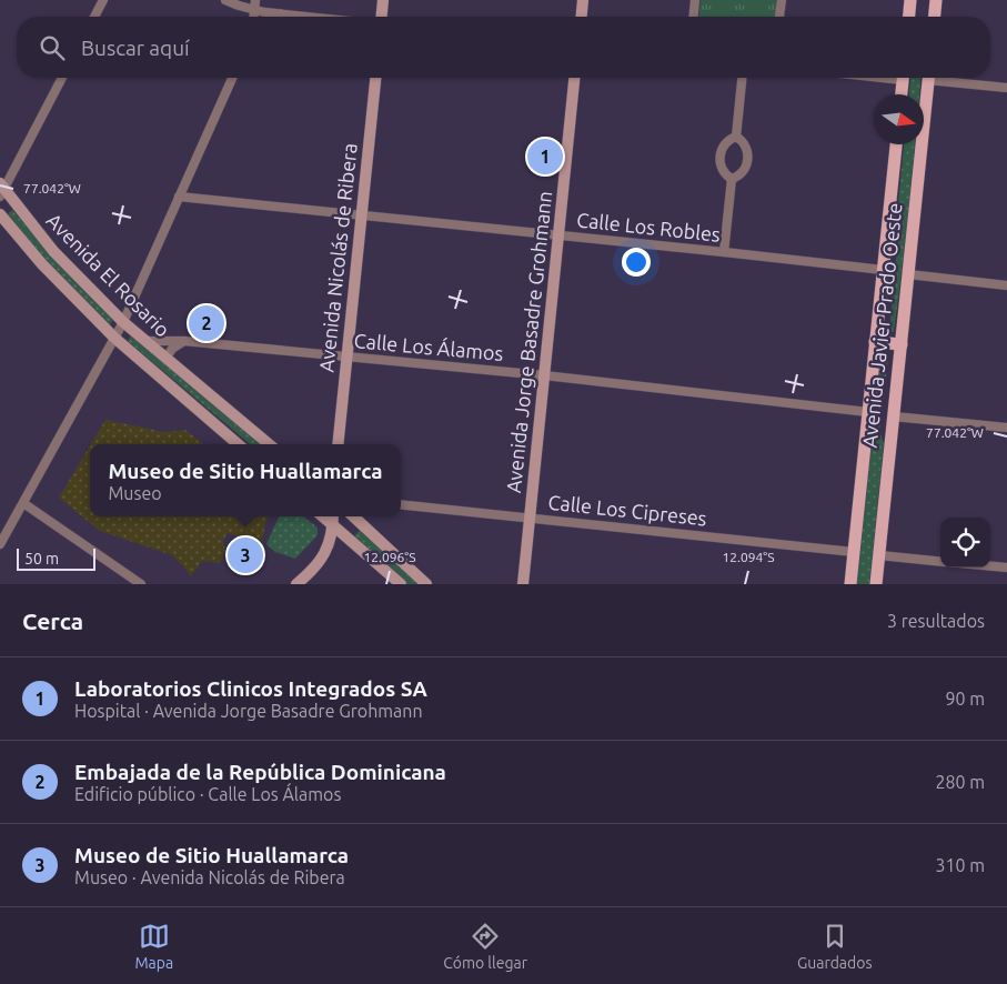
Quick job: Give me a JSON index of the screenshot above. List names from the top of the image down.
{
  "streets": {
    "main road": ["Avenida Javier Prado Oeste"],
    "street": [
      "Calle Los Robles",
      "Avenida Nicolás de Ribera",
      "Avenida El Rosario",
      "Avenida Jorge Basadre Grohmann",
      "Calle Los Álamos",
      "Calle Los Cipreses"
    ]
  },
  "crossings": [
    ["Calle Los Robles", "Avenida Nicolás de Ribera"],
    ["Calle Los Robles", "Avenida Javier Prado Oeste"],
    ["Calle Los Robles", "Avenida Jorge Basadre Grohmann"],
    ["Avenida Nicolás de Ribera", "Calle Los Álamos"],
    ["Avenida El Rosario", "Calle Los Álamos"],
    ["Avenida Javier Prado Oeste", "Calle Los Álamos"],
    ["Avenida Javier Prado Oeste", "Calle Los Cipreses"],
    ["Avenida Jorge Basadre Grohmann", "Calle Los Álamos"],
    ["Avenida Jorge Basadre Grohmann", "Calle Los Cipreses"]
  ],
  "scale_bar": "50 m",
  "north": "right",
  "page": {
    "search": "Buscar aquí",
    "pins": ["1", "2", "3"],
    "popup": ["Museo de Sitio Huallamarca", "Museo"],
    "scale": "50 m",
    "heading": ["Cerca", "3 resultados"],
    "list": [
      {
        "mark": "1",
        "name": "Laboratorios Clinicos Integrados SA",
        "note": "Hospital · Avenida Jorge Basadre Grohmann",
        "value": "90 m"
      },
      {
        "mark": "2",
        "name": "Embajada de la República Dominicana",
        "note": "Edificio público · Calle Los Álamos",
        "value": "280 m"
      },
      {
        "mark": "3",
        "name": "Museo de Sitio Huallamarca",
        "note": "Museo · Avenida Nicolás de Ribera",
        "value": "310 m"
      }
    ],
    "nav": ["Mapa", "Cómo llegar", "Guardados"]
  },
  "coordinates": ["77.042°W", "12.096°S", "12.094°S"]
}
